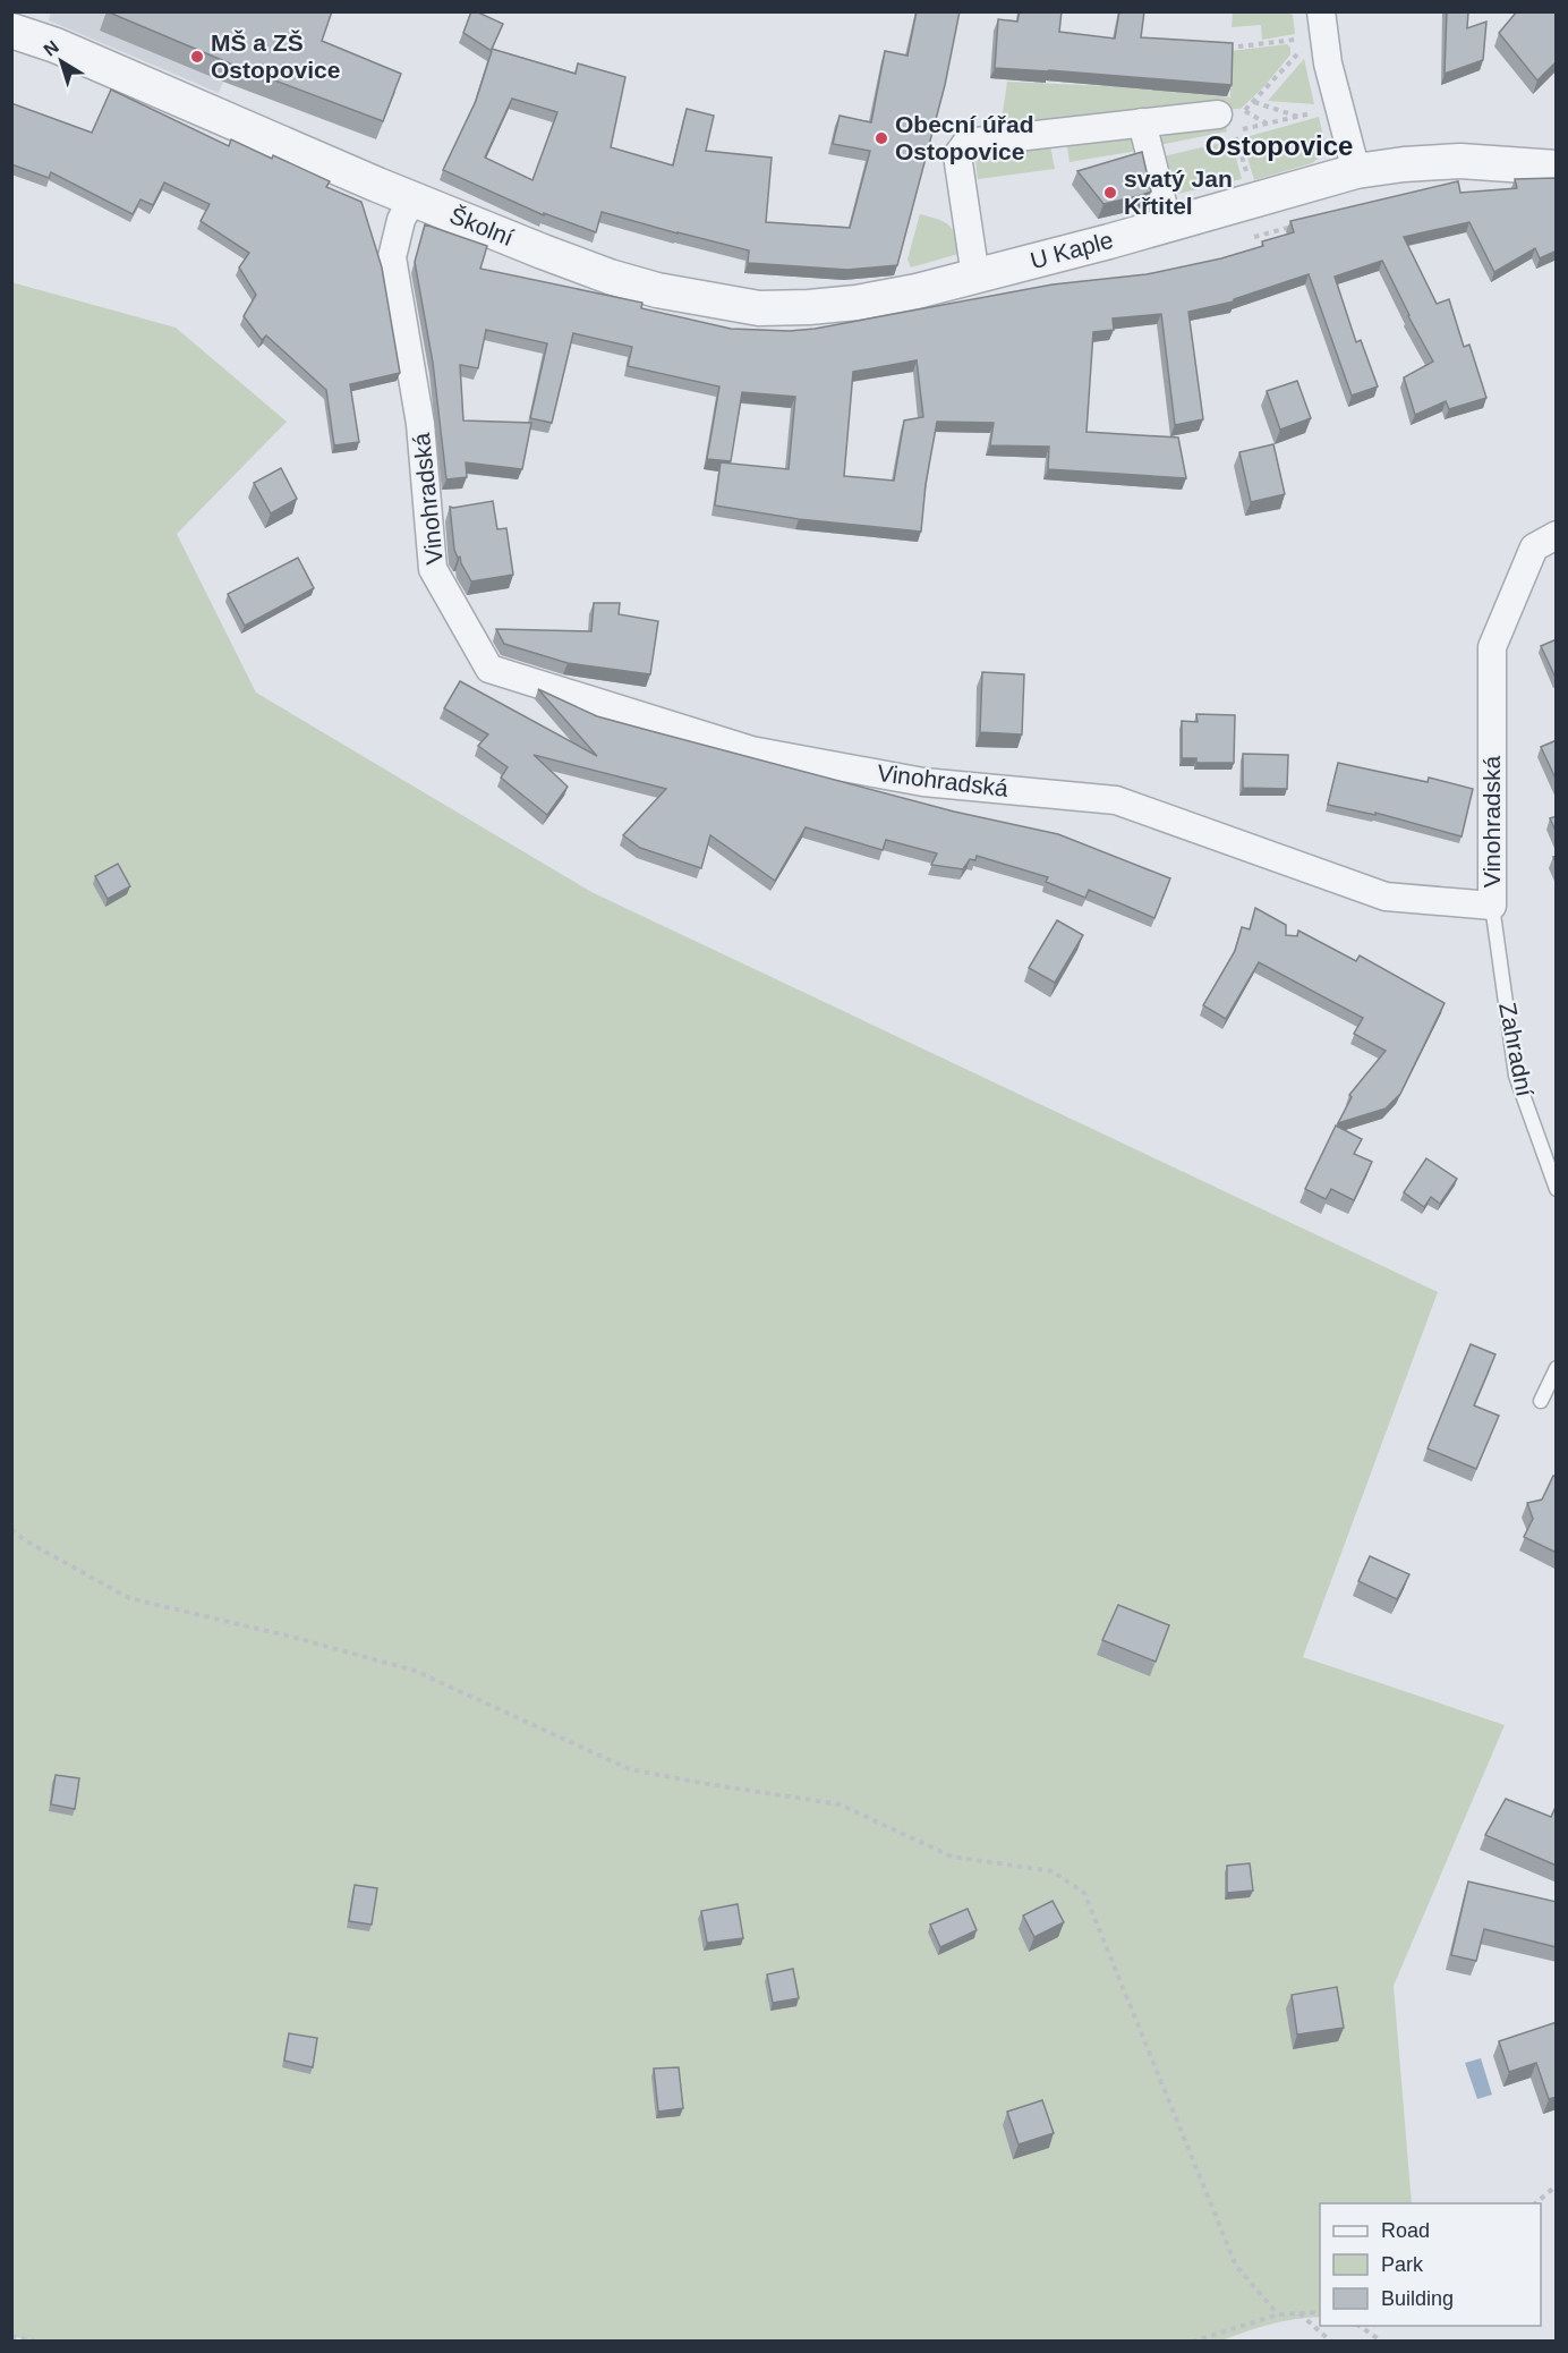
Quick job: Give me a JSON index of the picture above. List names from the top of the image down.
{
  "streets": {
    "street": ["Školní", "U Kaple", "Vinohradská"],
    "lane": ["Zahradní"]
  },
  "crossings": [
    ["Školní", "U Kaple"],
    ["Školní", "Vinohradská"],
    ["Vinohradská", "Zahradní"]
  ],
  "districts": ["Ostopovice"],
  "places": ["MŠ a ZŠ Ostopovice", "Obecní úřad Ostopovice", "svatý Jan Křtitel"],
  "legend": ["Road", "Park", "Building"],
  "north": "top left"
}
